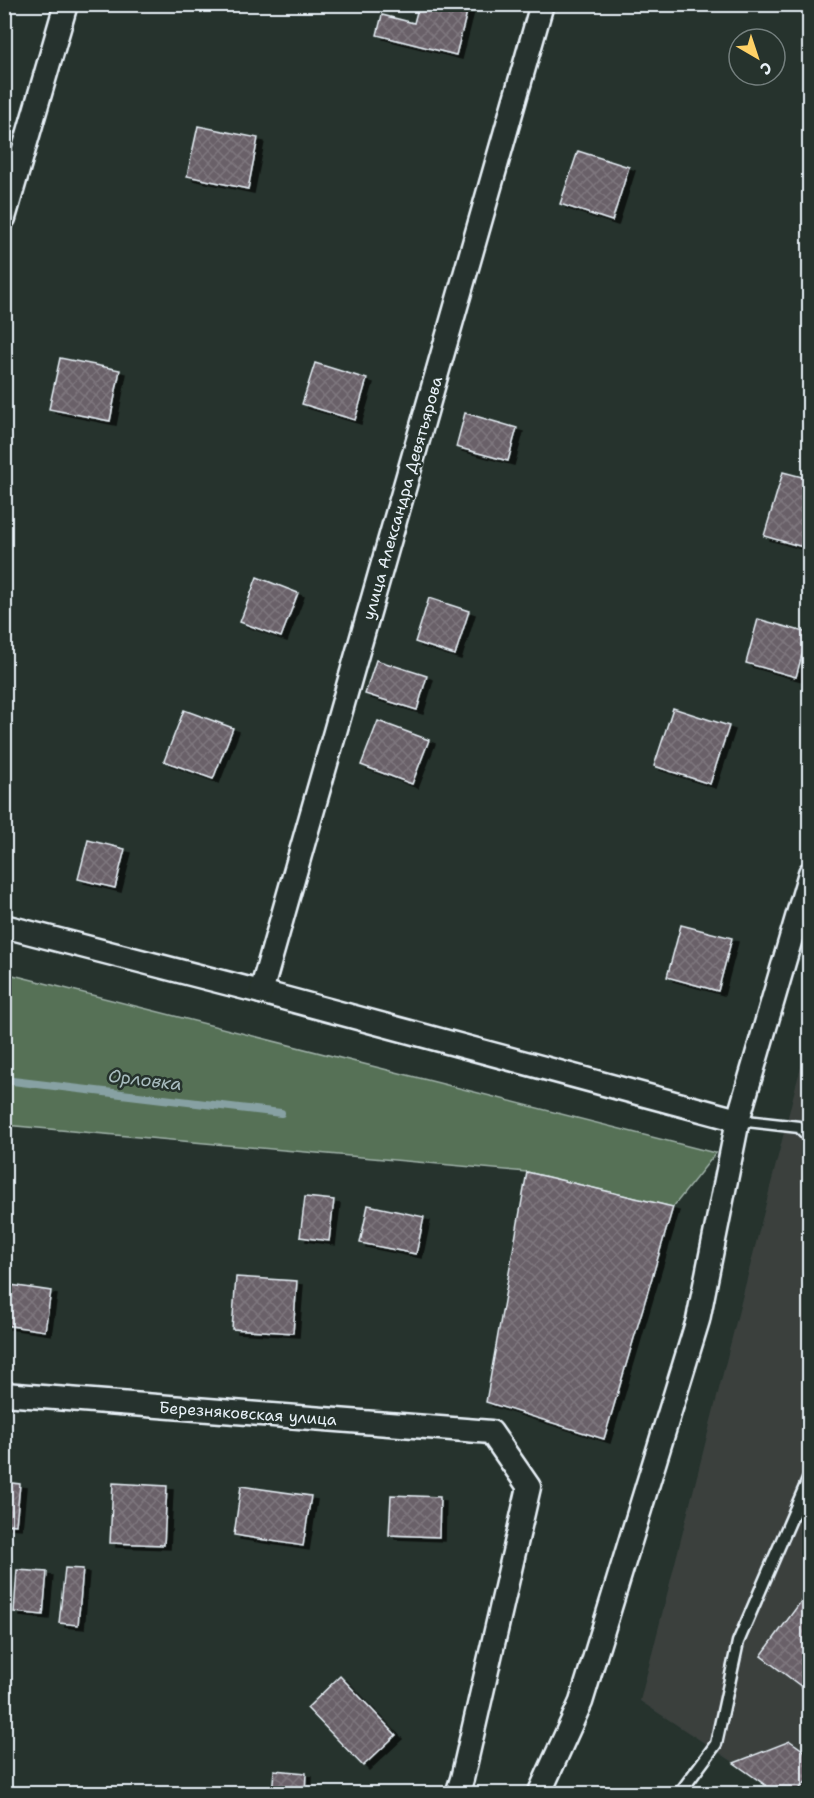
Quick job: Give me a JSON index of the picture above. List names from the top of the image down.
{
  "streets": {
    "street": ["улица Александра Девятьярова", "Березняковская улица"]
  },
  "water": ["Орловка"],
  "north": "bottom right"
}
